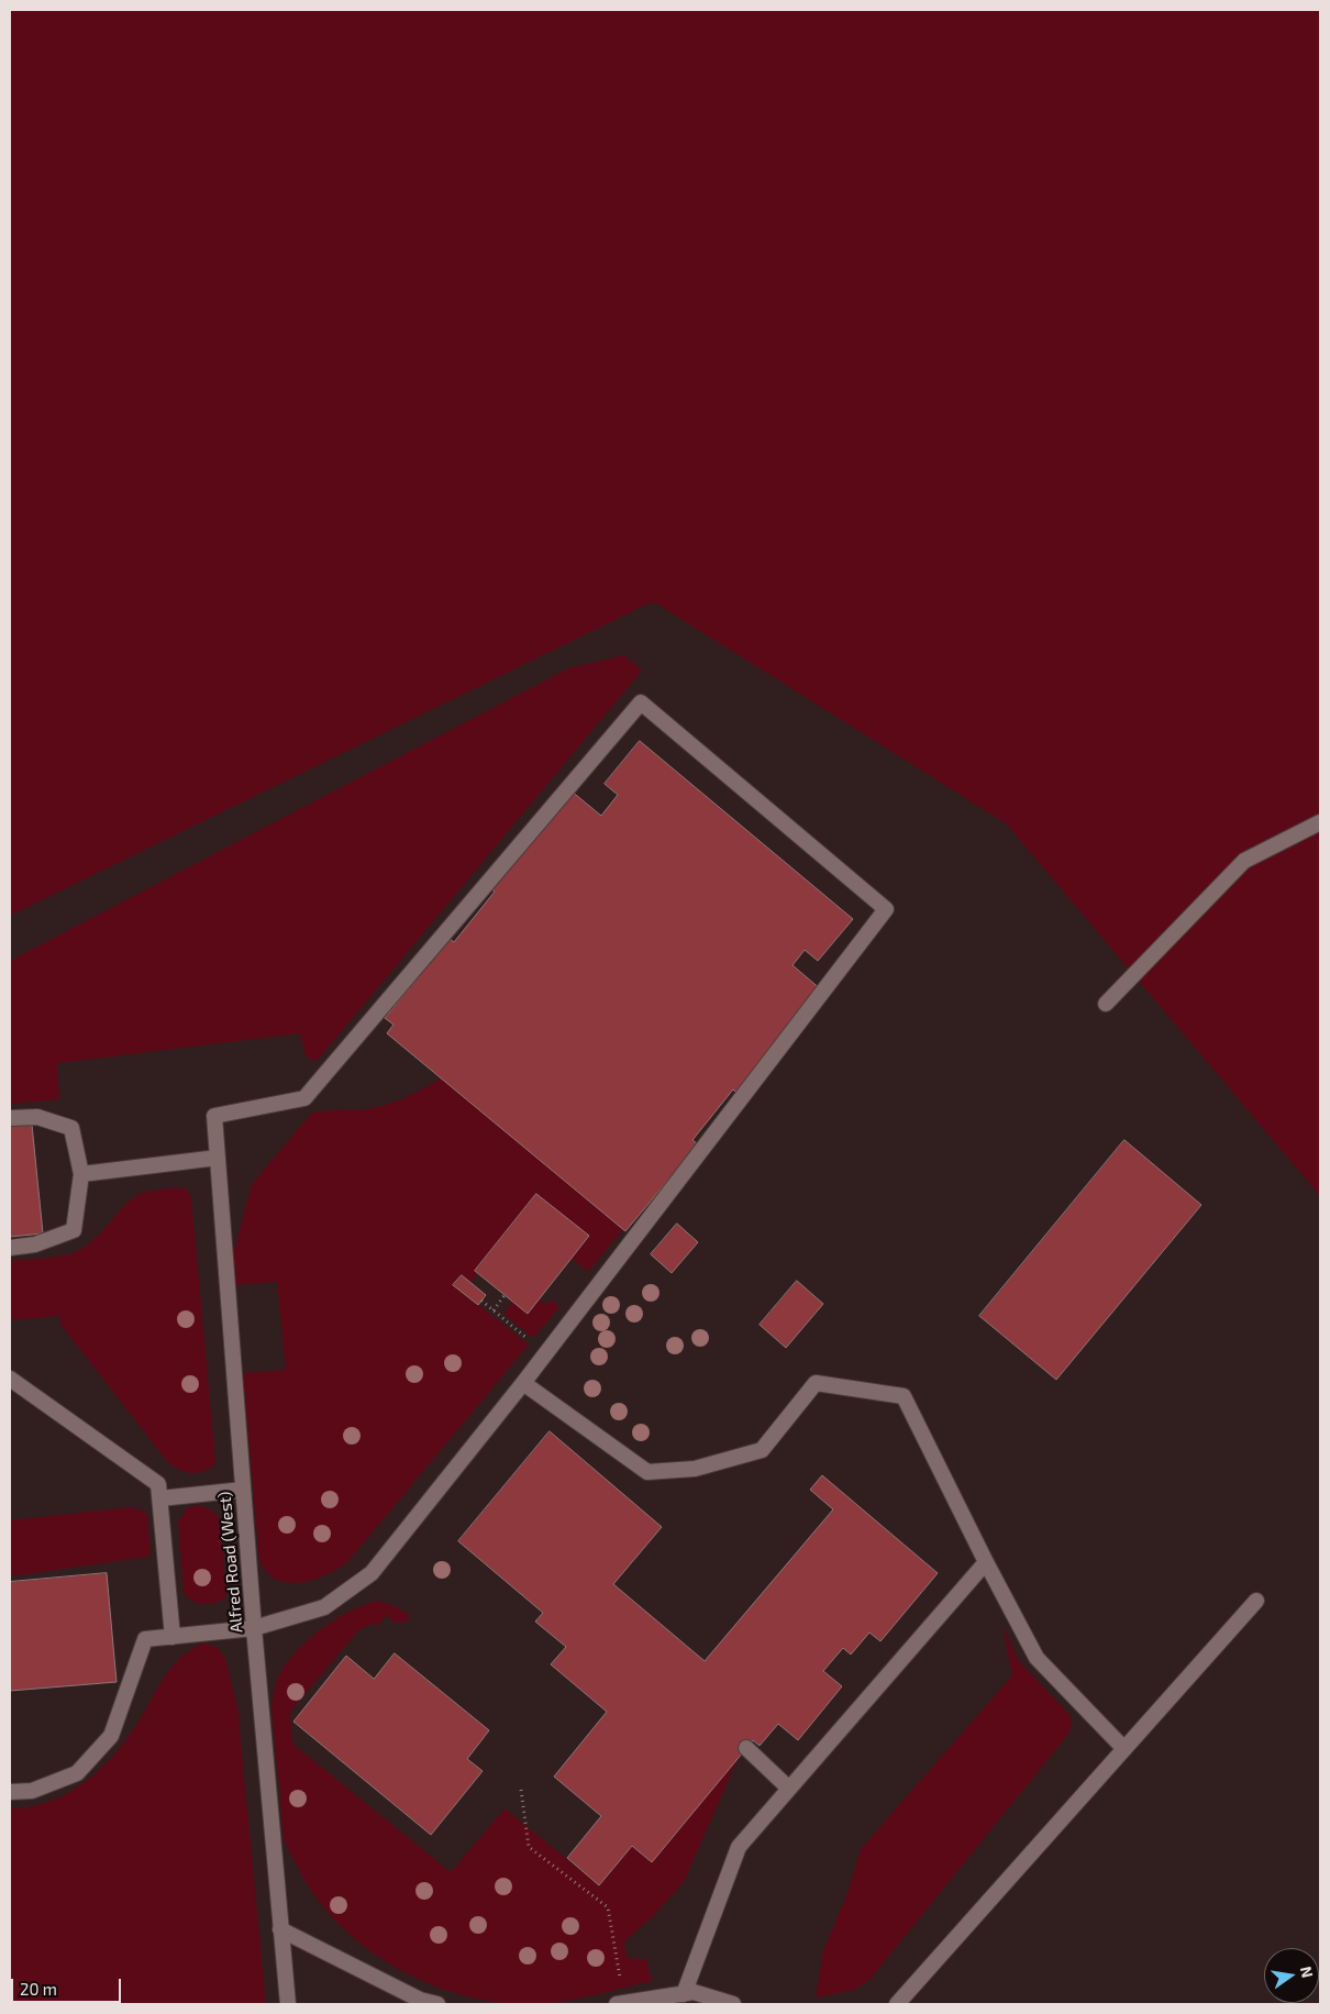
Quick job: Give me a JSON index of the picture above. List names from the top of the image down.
{
  "streets": {
    "lane": ["Alfred Road (West)"]
  },
  "scale_bar": "20 m",
  "north": "right"
}
